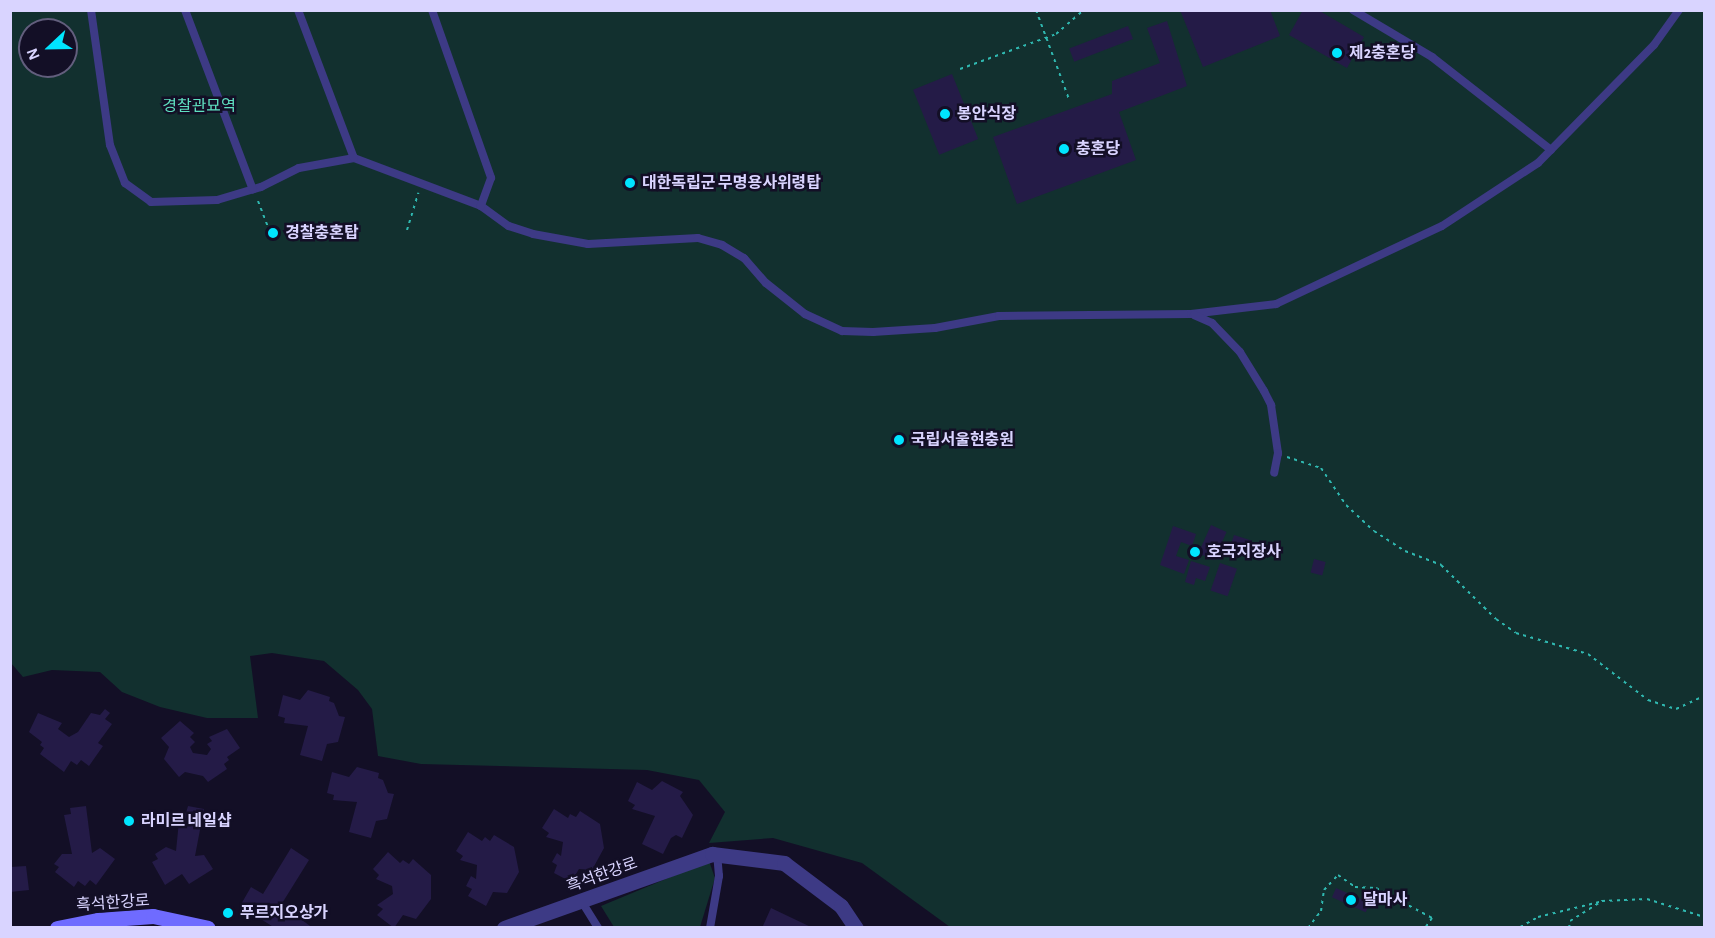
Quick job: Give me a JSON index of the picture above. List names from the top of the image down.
{
  "streets": {
    "street": ["흑석한강로"]
  },
  "parks": ["경찰관묘역"],
  "places": [
    "제2충혼당",
    "봉안식장",
    "충혼당",
    "대한독립군 무명용사위령탑",
    "경찰충혼탑",
    "국립서울현충원",
    "호국지장사",
    "라미르 네일샵",
    "달마사",
    "푸르지오상가"
  ],
  "north": "left"
}
